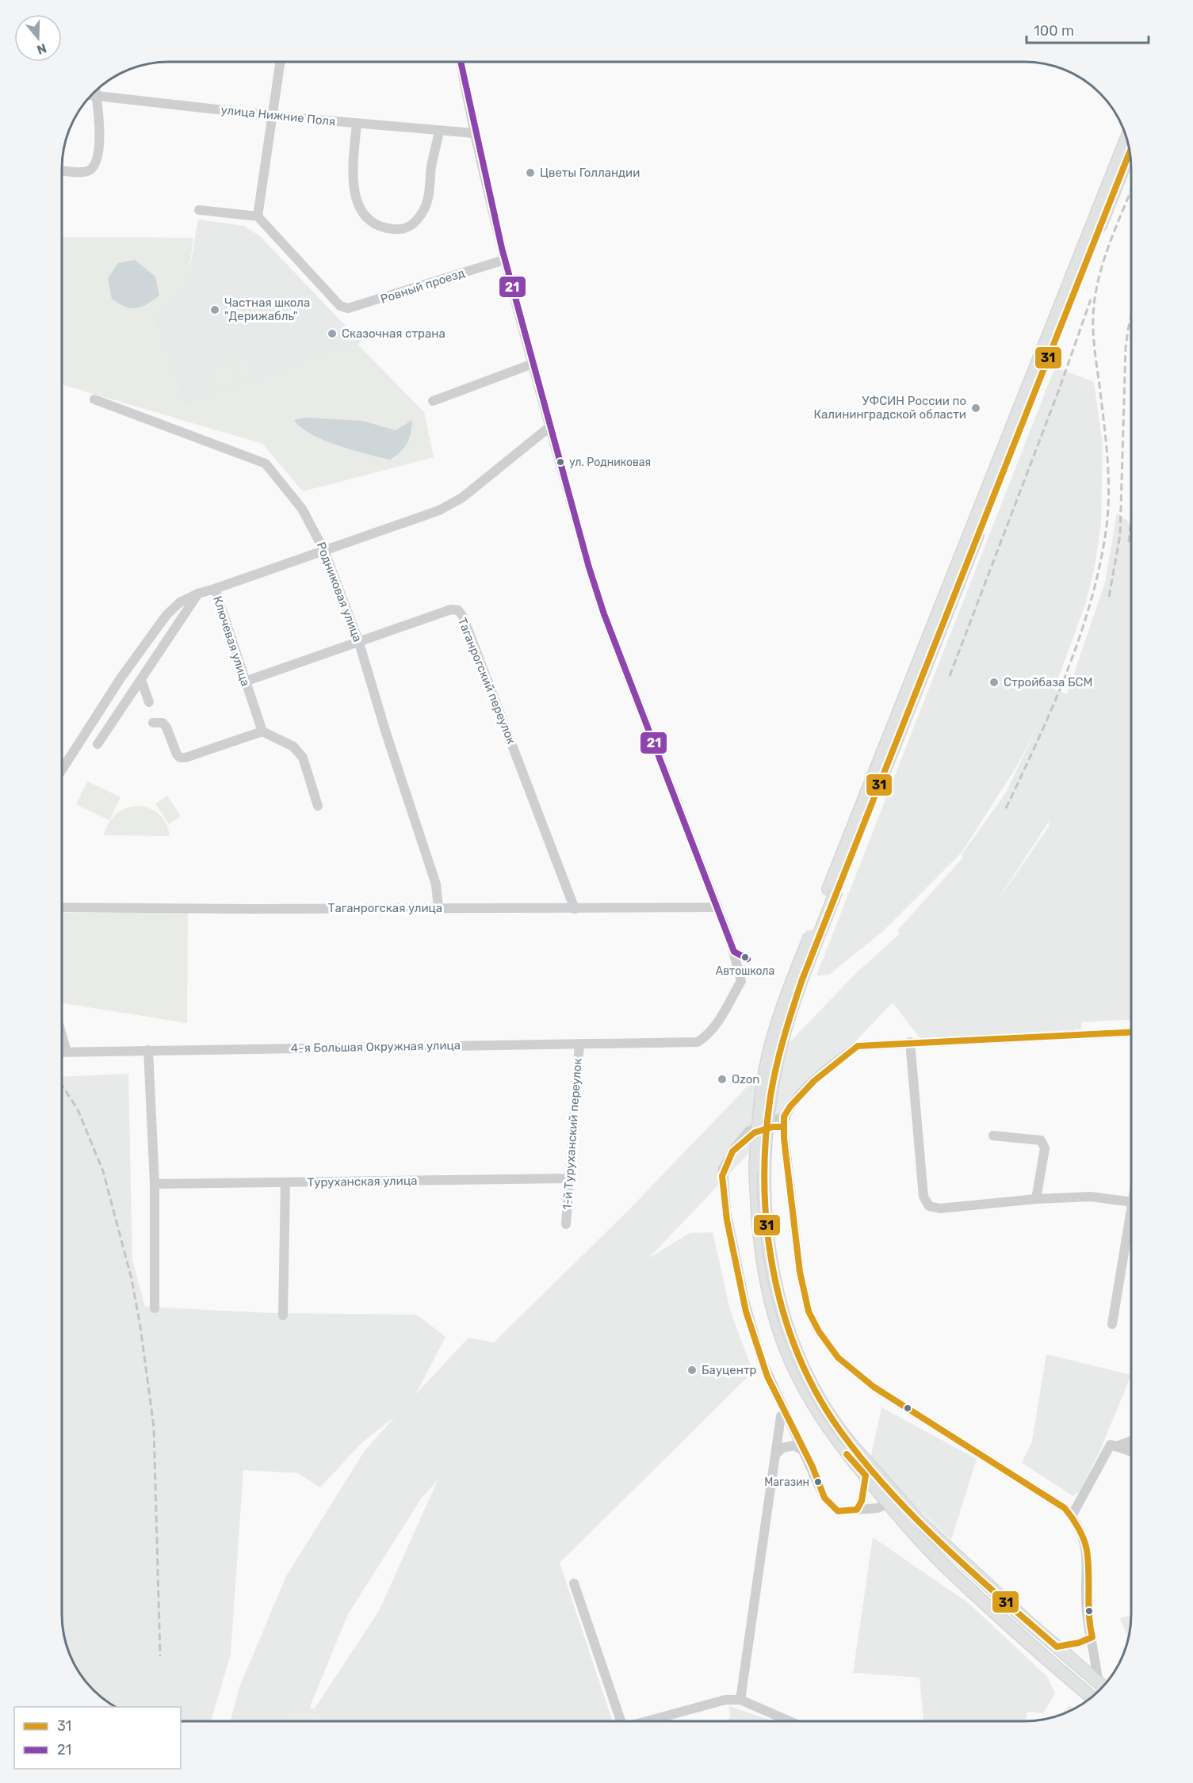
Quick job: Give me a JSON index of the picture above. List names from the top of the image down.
{
  "streets": {
    "street": [
      "улица Нижние Поля",
      "Ровный проезд",
      "Родниковая улица",
      "Ключевая улица",
      "Таганрогский переулок",
      "Таганрогская улица",
      "4-я Большая Окружная улица",
      "1-й Туруханский переулок",
      "Туруханская улица"
    ]
  },
  "crossings": [
    ["Родниковая улица", "Ключевая улица"],
    ["Родниковая улица", "Таганрогский переулок"],
    ["Родниковая улица", "Таганрогская улица"],
    ["Ключевая улица", "Таганрогский переулок"],
    ["Таганрогский переулок", "Таганрогская улица"],
    ["Таганрогская улица", "4-я Большая Окружная улица"],
    ["4-я Большая Окружная улица", "1-й Туруханский переулок"],
    ["1-й Туруханский переулок", "Туруханская улица"]
  ],
  "places": [
    "Цветы Голландии",
    "Частная школа \"Дерижабль\"",
    "Сказочная страна",
    "УФСИН России по Калининградской области",
    "ул. Родниковая",
    "Стройбаза БСМ",
    "Автошкола",
    "Ozon",
    "Бауцентр",
    "Магазин"
  ],
  "lines": ["transit line 21", "transit line 31"],
  "legend": ["31", "21"],
  "scale_bar": "100 m",
  "north": "bottom"
}
